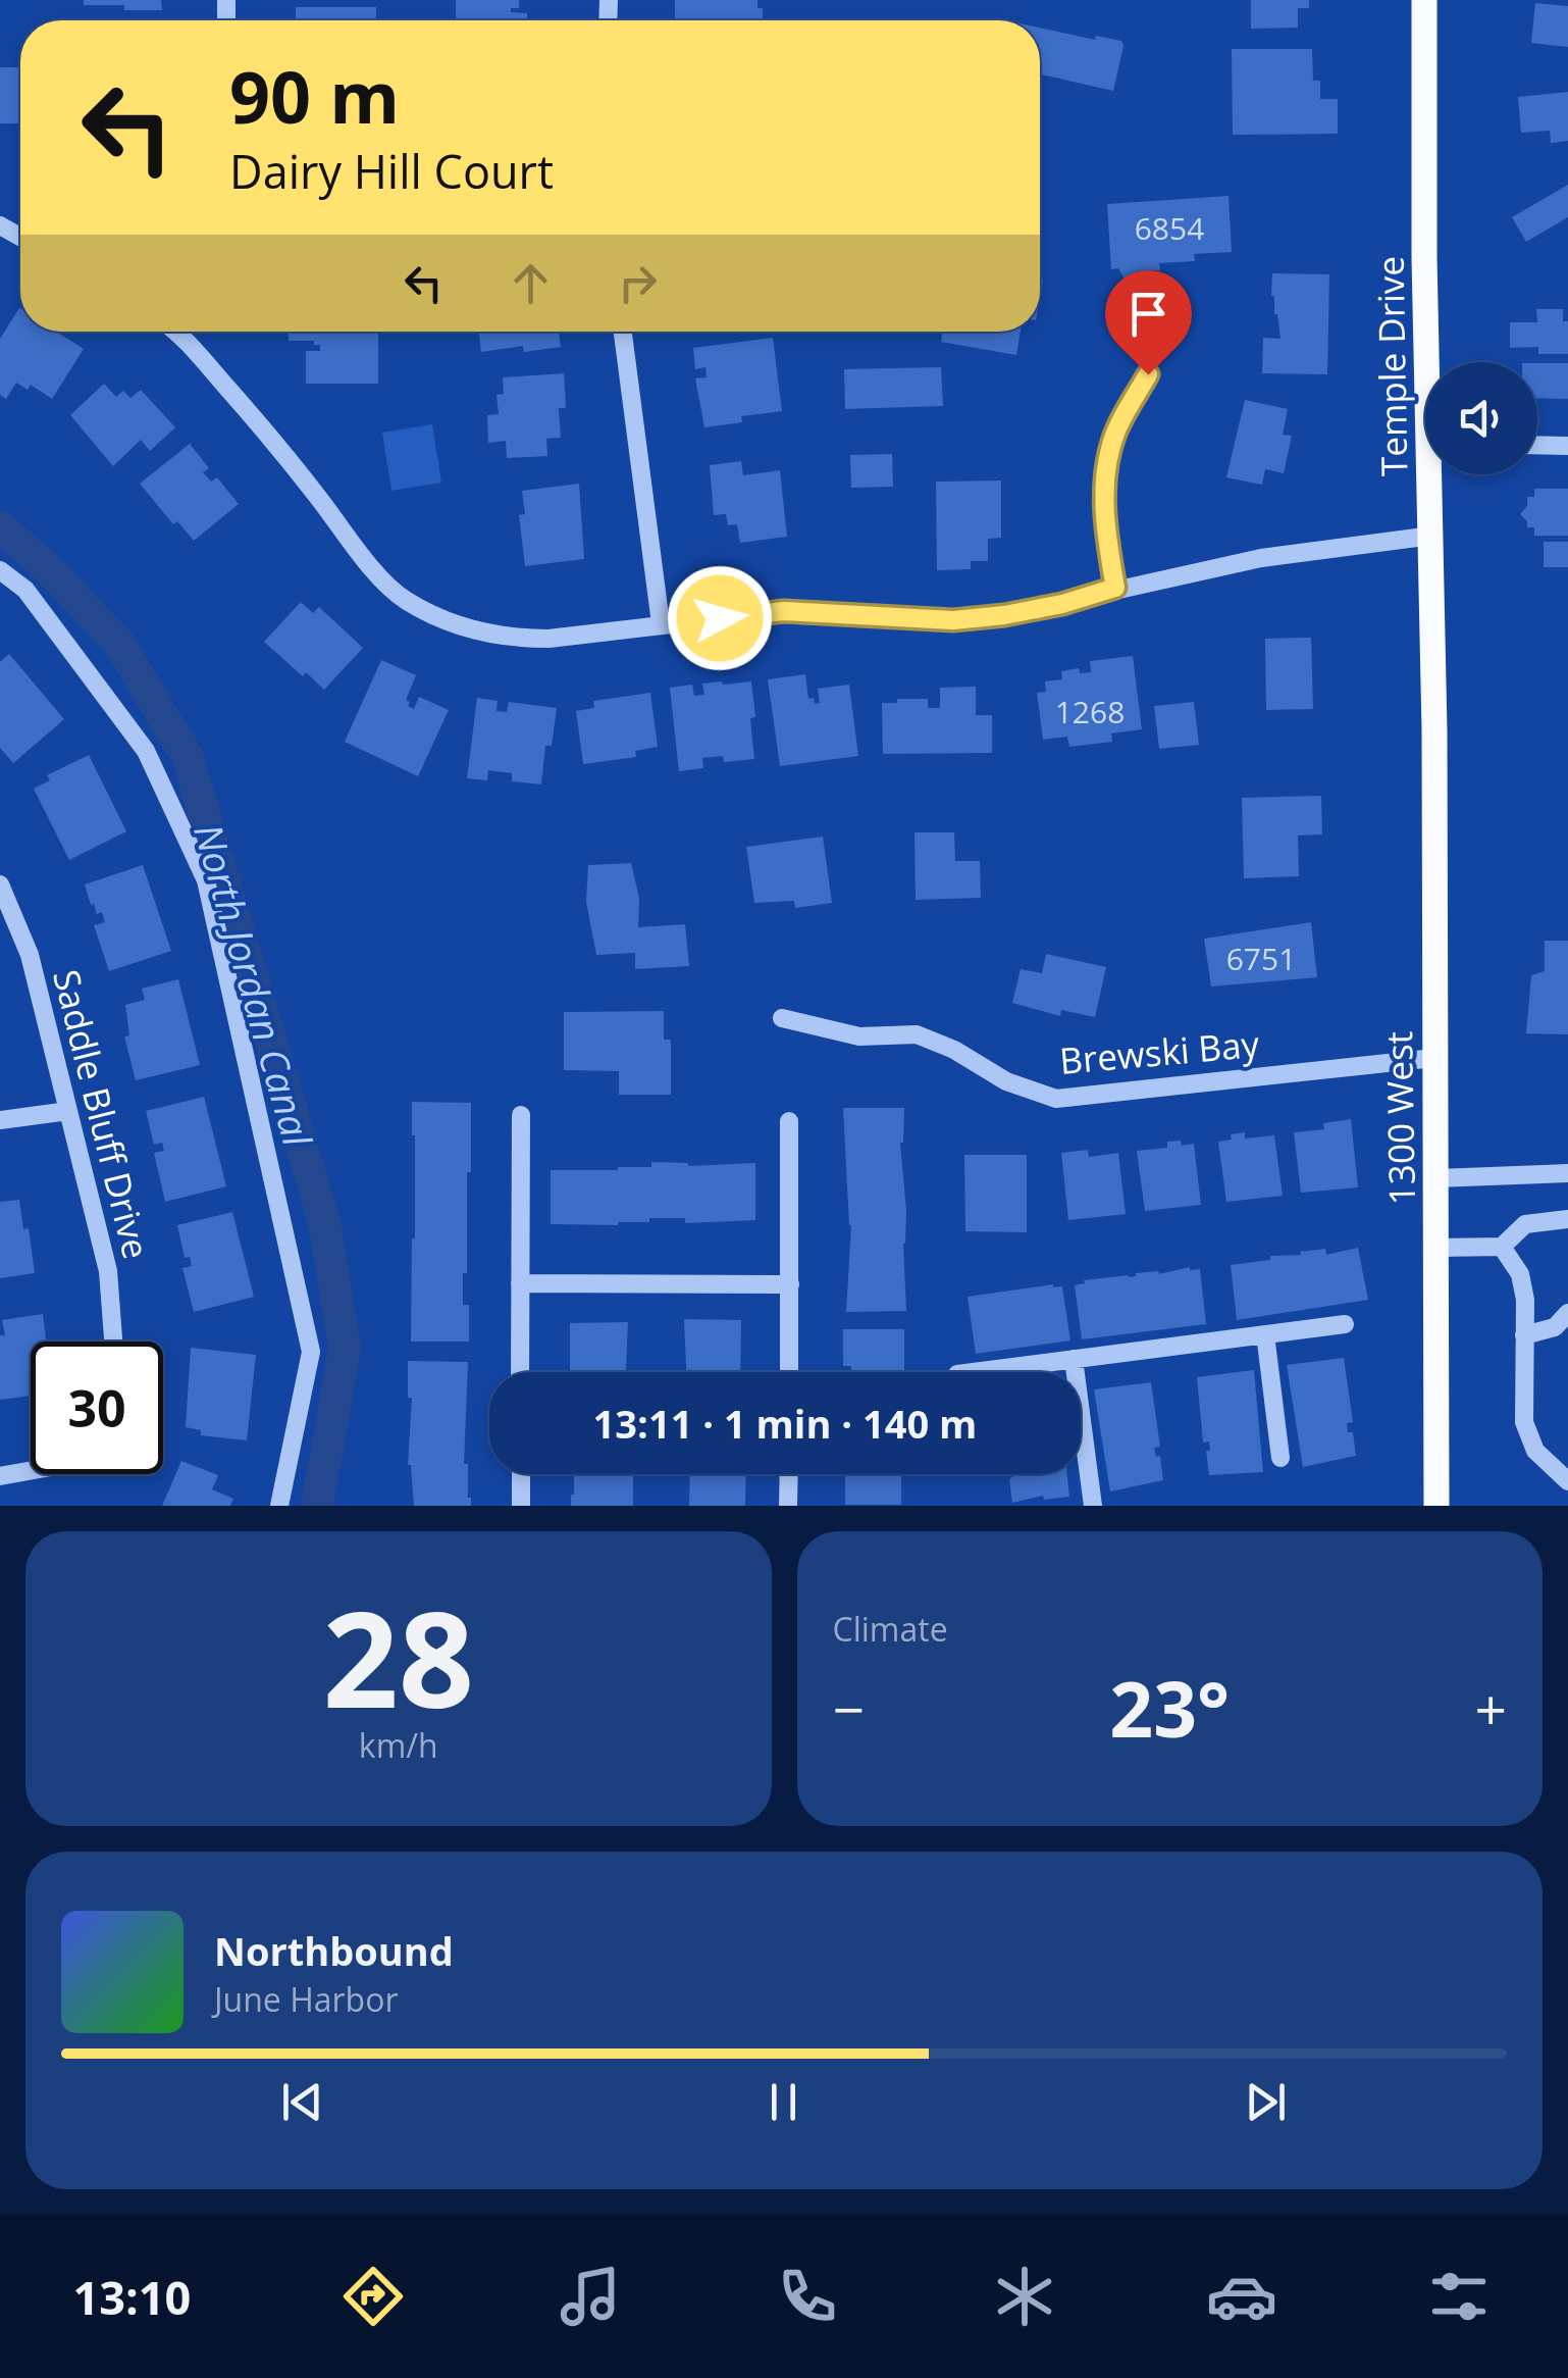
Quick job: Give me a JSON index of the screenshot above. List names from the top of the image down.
{
  "streets": {
    "main road": ["Temple Drive", "1300 West"],
    "street": ["Brewski Bay", "Saddle Bluff Drive"]
  },
  "crossings": [
    ["Temple Drive", "1300 West"],
    ["Brewski Bay", "1300 West"]
  ],
  "water": ["North Jordan Canal"],
  "house_numbers": ["6854", "1268", "6751"],
  "page": {
    "turn": ["90 m", "Dairy Hill Court"],
    "limit": "30",
    "trip": "13:11 · 1 min · 140 m",
    "tile": [
      ["28", "km/h"],
      "Climate"
    ],
    "heat": ["−", "23°", "+"],
    "song": ["Northbound", "June Harbor"],
    "tabs": "13:10"
  }
}
